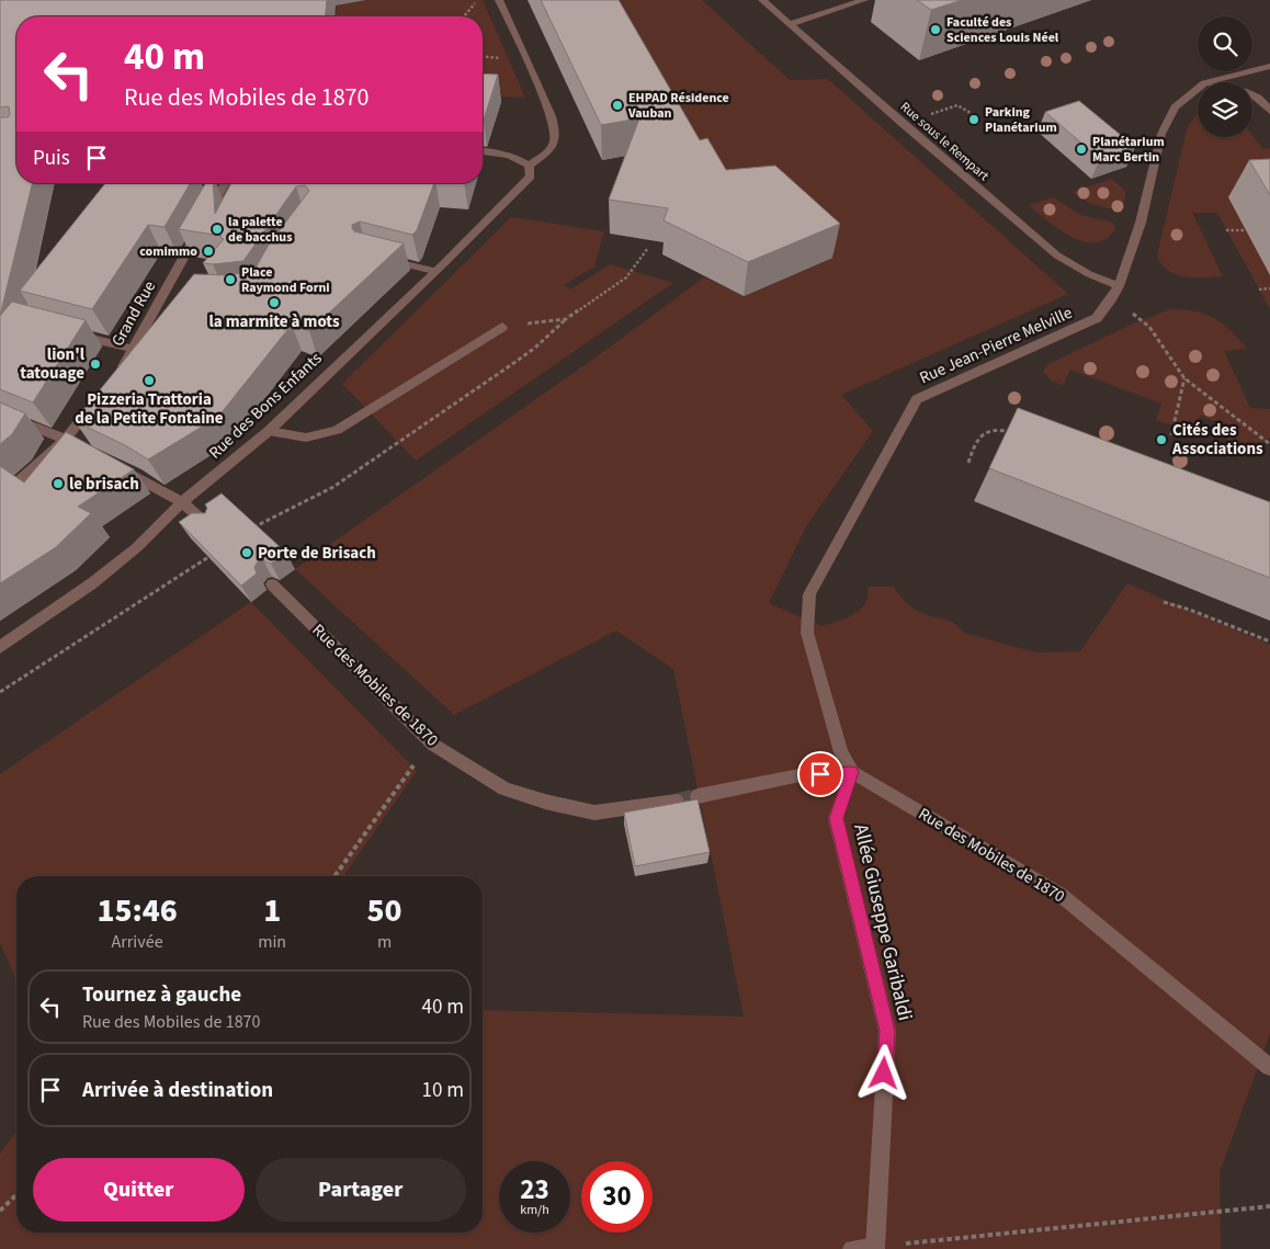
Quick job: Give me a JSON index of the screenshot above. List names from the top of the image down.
{
  "streets": {
    "street": [
      "Rue sous le Rempart",
      "Grand Rue",
      "Rue Jean-Pierre Melville",
      "Rue des Bons Enfants",
      "Rue des Mobiles de 1870",
      "Allée Giuseppe Garibaldi"
    ]
  },
  "crossings": [
    ["Rue sous le Rempart", "Rue Jean-Pierre Melville"],
    ["Rue Jean-Pierre Melville", "Rue des Mobiles de 1870"],
    ["Rue Jean-Pierre Melville", "Allée Giuseppe Garibaldi"],
    ["Rue des Mobiles de 1870", "Allée Giuseppe Garibaldi"]
  ],
  "places": [
    "Faculté des Sciences Louis Néel",
    "EHPAD Résidence Vauban",
    "Parking Planétarium",
    "Planétarium Marc Bertin",
    "la palette de bacchus",
    "comimmo",
    "Place Raymond Forni",
    "la marmite à mots",
    "lion'l tatouage",
    "Pizzeria Trattoria de la Petite Fontaine",
    "Cités des Associations",
    "le brisach",
    "Porte de Brisach"
  ],
  "page": {
    "turn": ["40 m", "Rue des Mobiles de 1870"],
    "then": "Puis",
    "eta": [
      "15:46",
      "Arrivée",
      "1",
      "min",
      "50",
      "m"
    ],
    "list": [
      {
        "name": "Tournez à gauche",
        "note": "Rue des Mobiles de 1870",
        "value": "40 m"
      },
      {
        "name": "Arrivée à destination",
        "value": "10 m"
      }
    ],
    "buttons": ["Quitter", "Partager"],
    "speed": "23 km/h",
    "limit": "30"
  }
}
